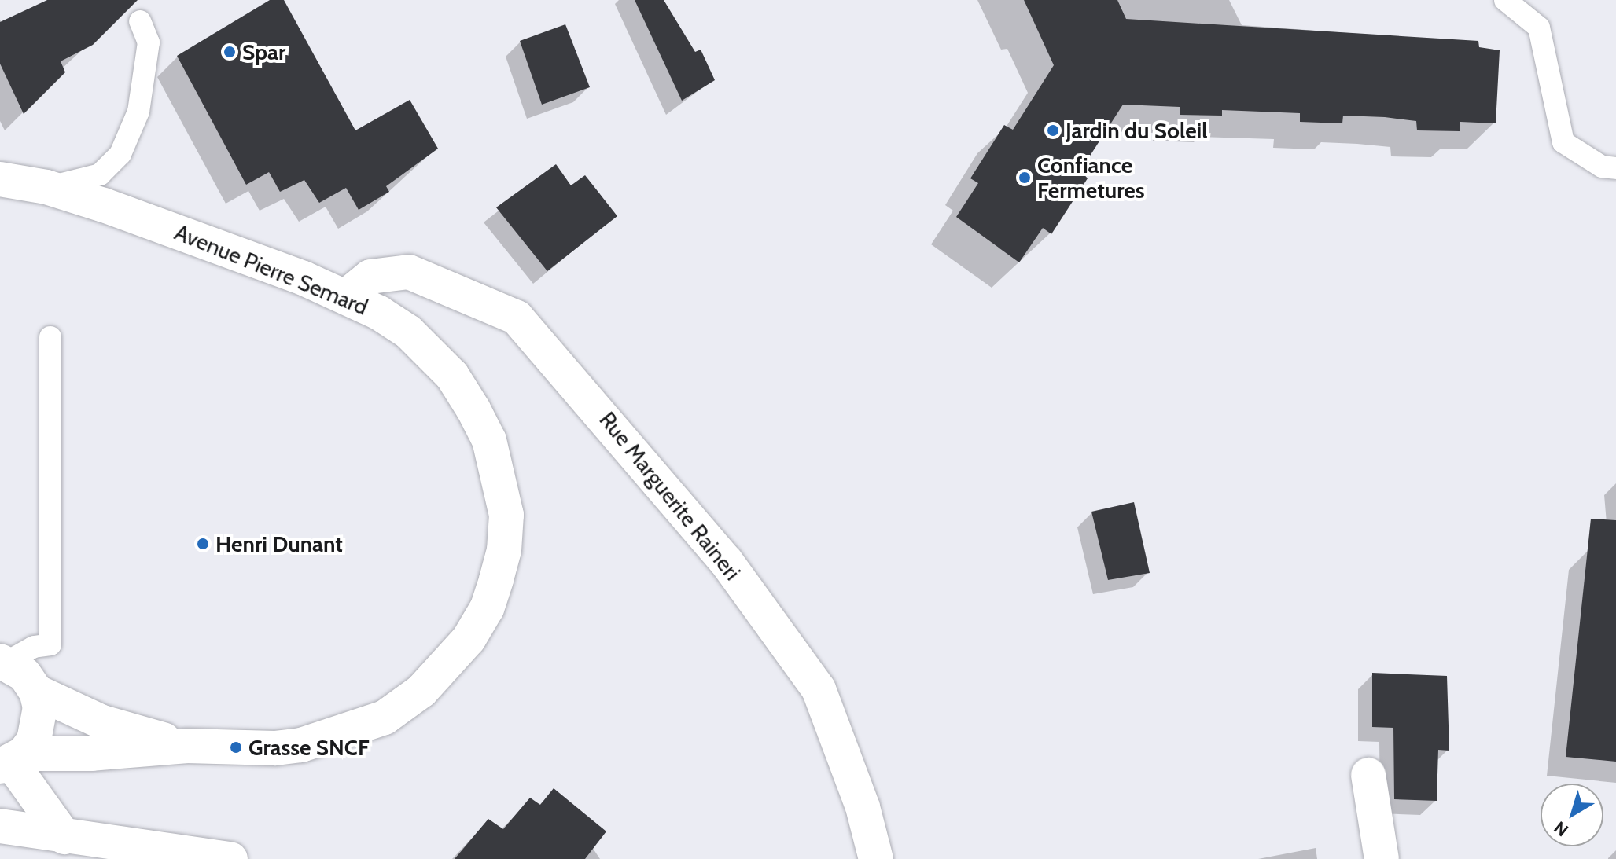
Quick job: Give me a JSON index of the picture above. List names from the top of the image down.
{
  "streets": {
    "main road": ["Avenue Pierre Semard", "Rue Marguerite Raineri"]
  },
  "crossings": [
    ["Avenue Pierre Semard", "Rue Marguerite Raineri"]
  ],
  "places": [
    "Spar",
    "Jardin du Soleil",
    "Confiance Fermetures",
    "Henri Dunant",
    "Grasse SNCF"
  ],
  "north": "bottom left"
}
